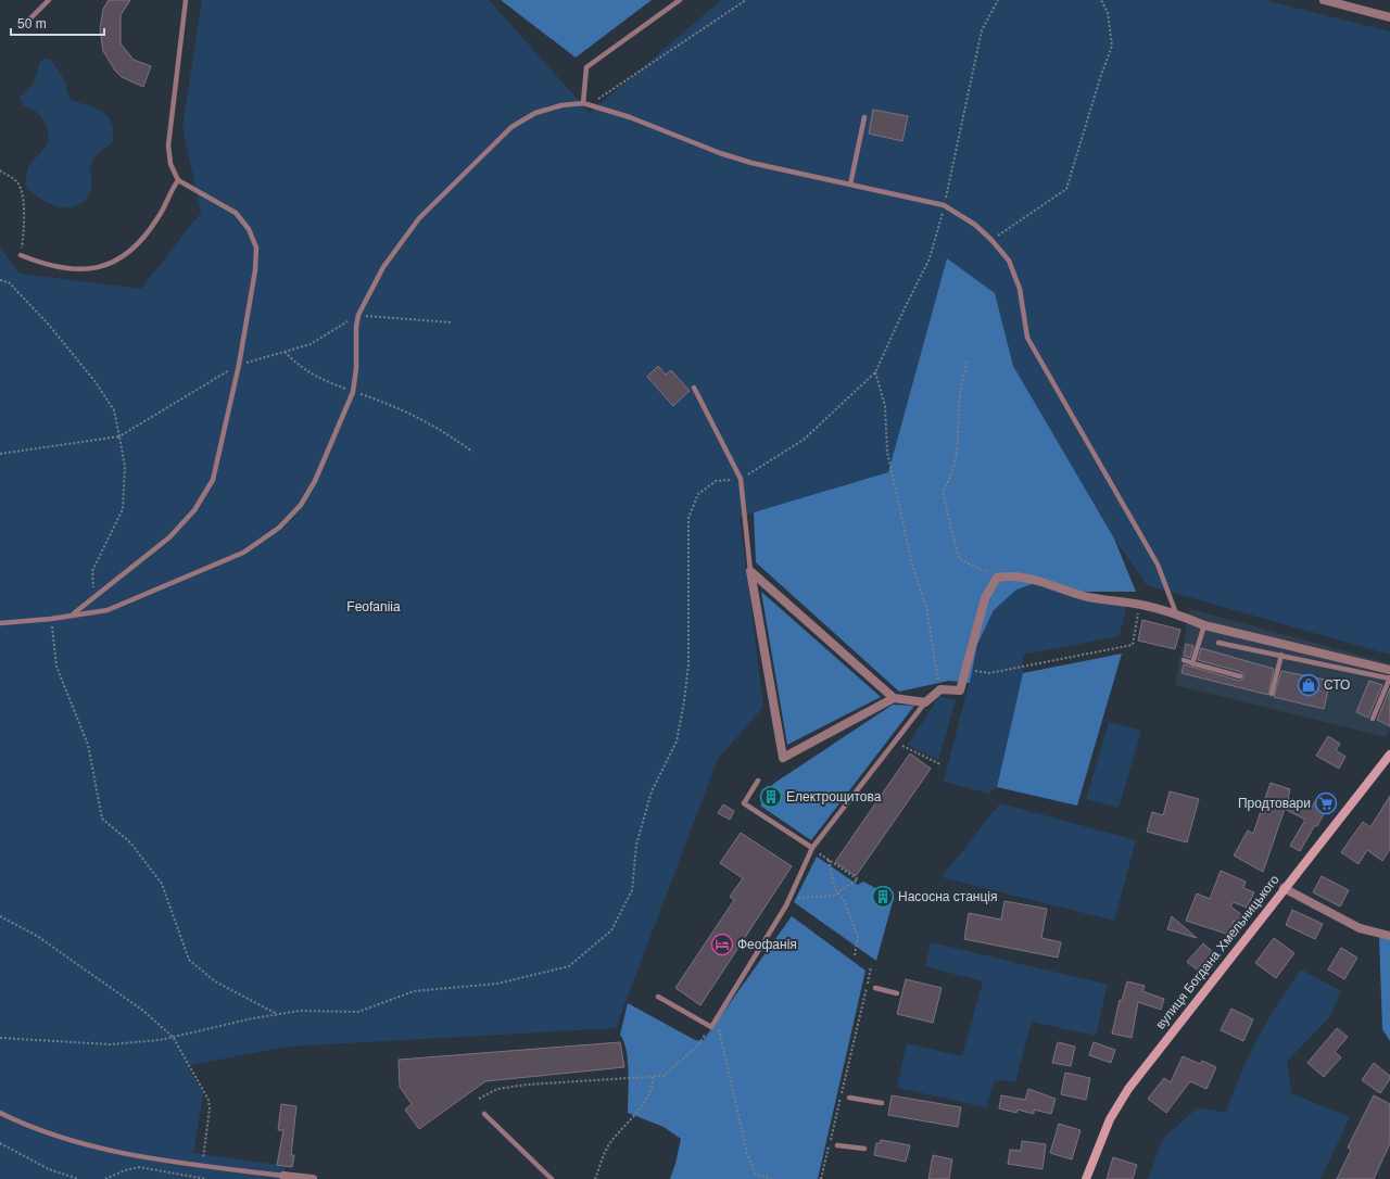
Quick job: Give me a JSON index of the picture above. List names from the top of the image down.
{
  "streets": {
    "street": ["вулиця Богдана Хмельницького"]
  },
  "parks": ["Feofaniia"],
  "places": {
    "shop": ["СТО"],
    "building": ["Електрощитова", "Насосна станція"],
    "supermarket": ["Продтовари"],
    "hotel": ["Феофанія"]
  },
  "scale_bar": "50 m"
}
